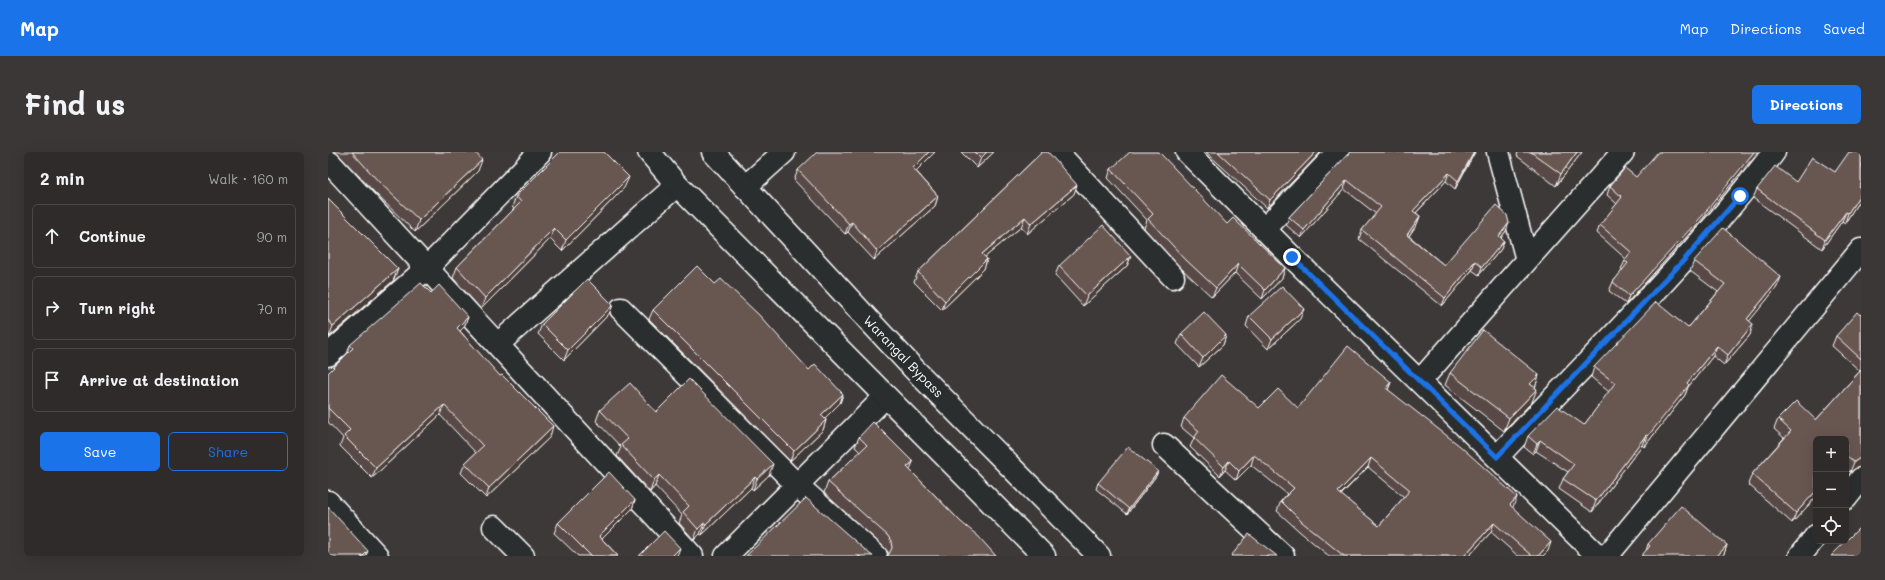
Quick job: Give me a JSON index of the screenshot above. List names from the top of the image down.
{
  "streets": {
    "street": ["Warangal Bypass"]
  },
  "page": {
    "header": "Map",
    "nav": ["Map", "Directions", "Saved"],
    "buttons": [
      "Directions",
      ["Save", "Share"]
    ],
    "title": "Find us",
    "heading": ["2 min", "Walk · 160 m"],
    "list": [
      ["Continue", "90 m"],
      ["Turn right", "70 m"],
      "Arrive at destination"
    ],
    "map_buttons": ["+", "−"]
  }
}
